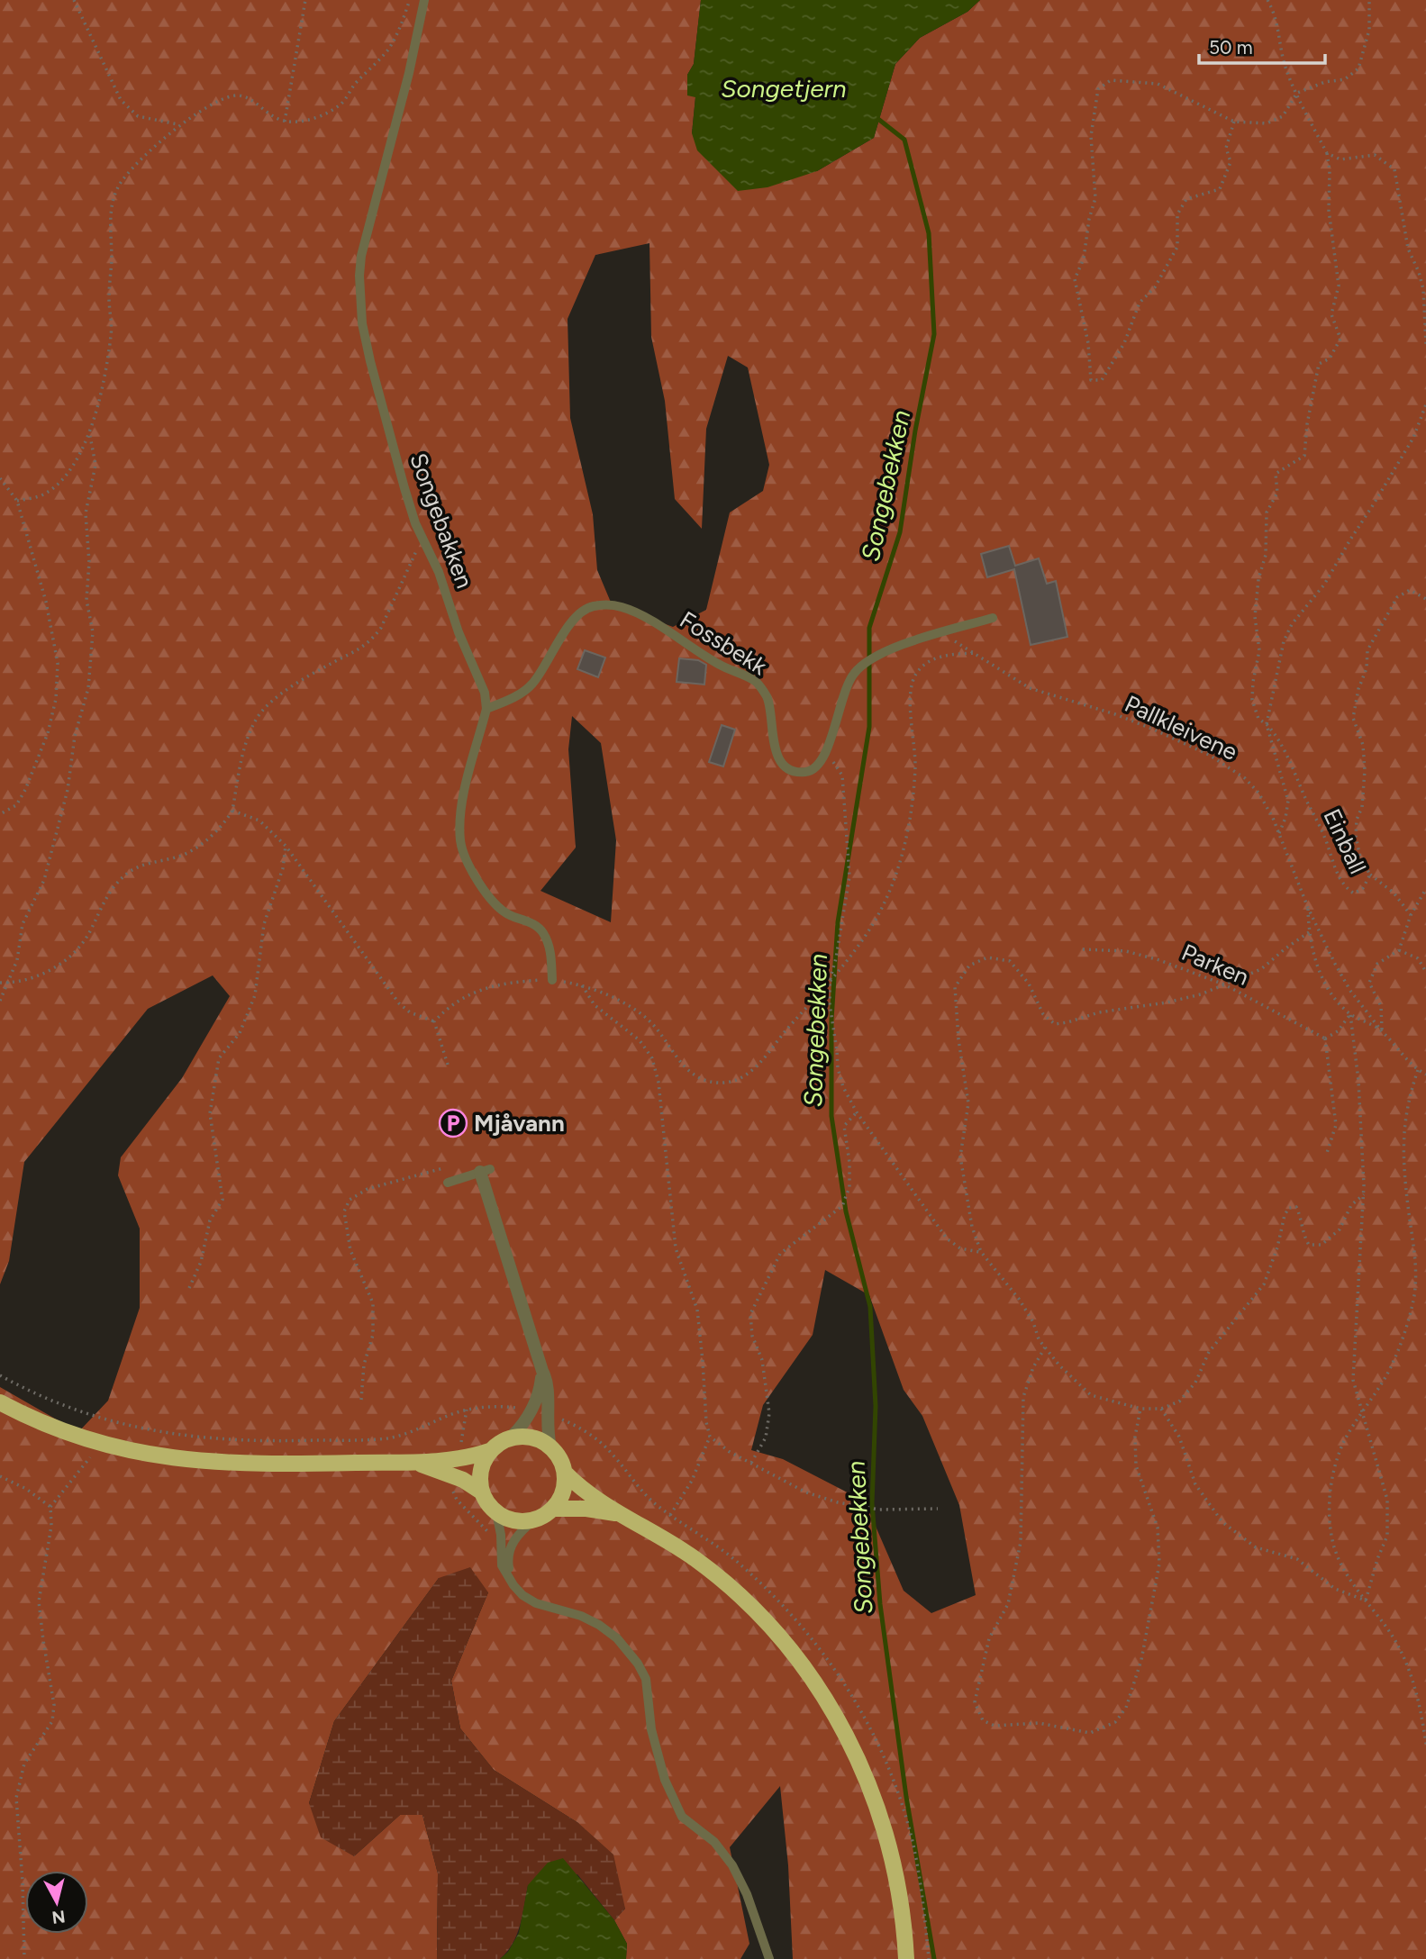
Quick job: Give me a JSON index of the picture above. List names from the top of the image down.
{
  "streets": {
    "lane": ["Songebakken", "Fossbekk"],
    "path": ["Pallkleivene", "Einball", "Parken"]
  },
  "crossings": [
    ["Songebakken", "Fossbekk"],
    ["Pallkleivene", "Einball"]
  ],
  "water": ["Songetjern", "Songebekken"],
  "places": {
    "parking": ["Mjåvann"]
  },
  "scale_bar": "50 m",
  "north": "bottom"
}
